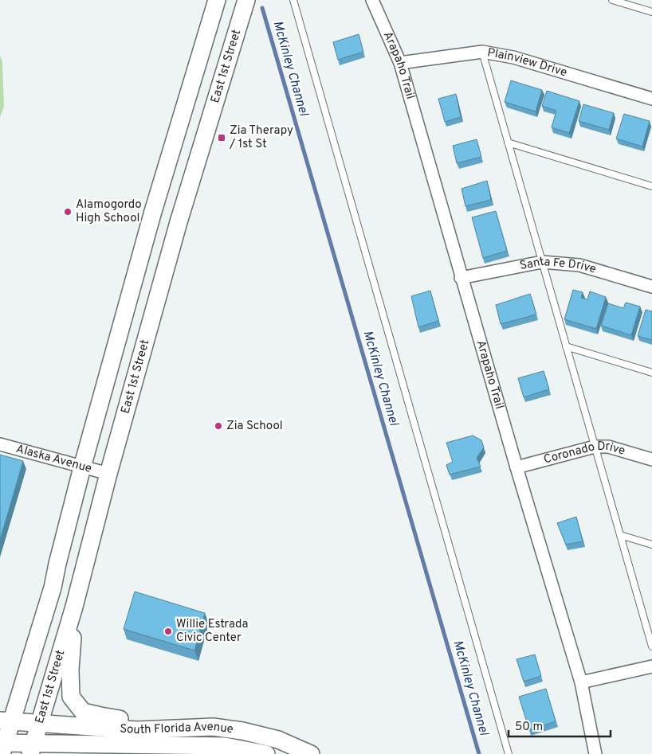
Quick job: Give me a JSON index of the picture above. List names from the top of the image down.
{
  "streets": {
    "main road": ["East 1st Street", "South Florida Avenue"],
    "street": [
      "Plainview Drive",
      "Arapaho Trail",
      "Santa Fe Drive",
      "Coronado Drive",
      "Alaska Avenue"
    ]
  },
  "crossings": [
    ["Plainview Drive", "Arapaho Trail"],
    ["Arapaho Trail", "Santa Fe Drive"],
    ["Arapaho Trail", "Coronado Drive"],
    ["East 1st Street", "Alaska Avenue"],
    ["East 1st Street", "South Florida Avenue"]
  ],
  "water": ["McKinley Channel"],
  "places": {
    "transit": ["Zia Therapy / 1st St"],
    "other": ["Alamogordo High School", "Zia School", "Willie Estrada Civic Center"]
  },
  "scale_bar": "50 m"
}
